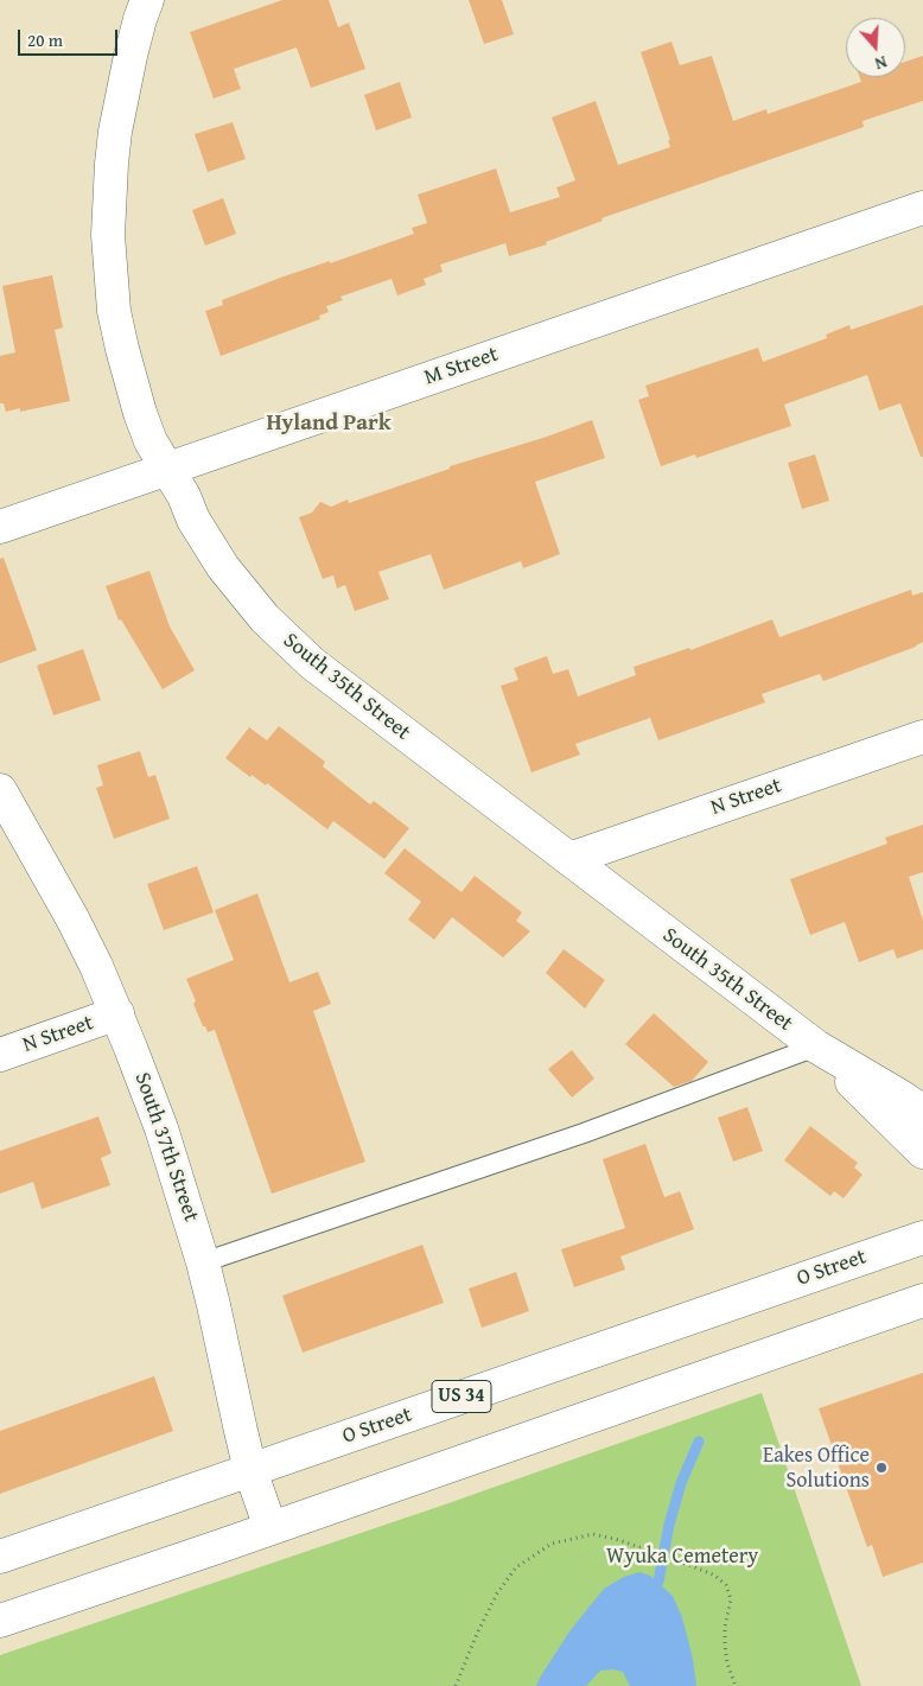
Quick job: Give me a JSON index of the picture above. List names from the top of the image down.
{
  "streets": {
    "street": [
      "M Street",
      "South 35th Street",
      "N Street",
      "South 37th Street",
      "O Street",
      "US 34"
    ]
  },
  "crossings": [
    ["M Street", "South 35th Street"],
    ["South 35th Street", "N Street"],
    ["N Street", "South 37th Street"],
    ["South 37th Street", "O Street"]
  ],
  "districts": ["Hyland Park"],
  "parks": ["Wyuka Cemetery"],
  "places": ["Eakes Office Solutions"],
  "scale_bar": "20 m",
  "north": "bottom"
}
